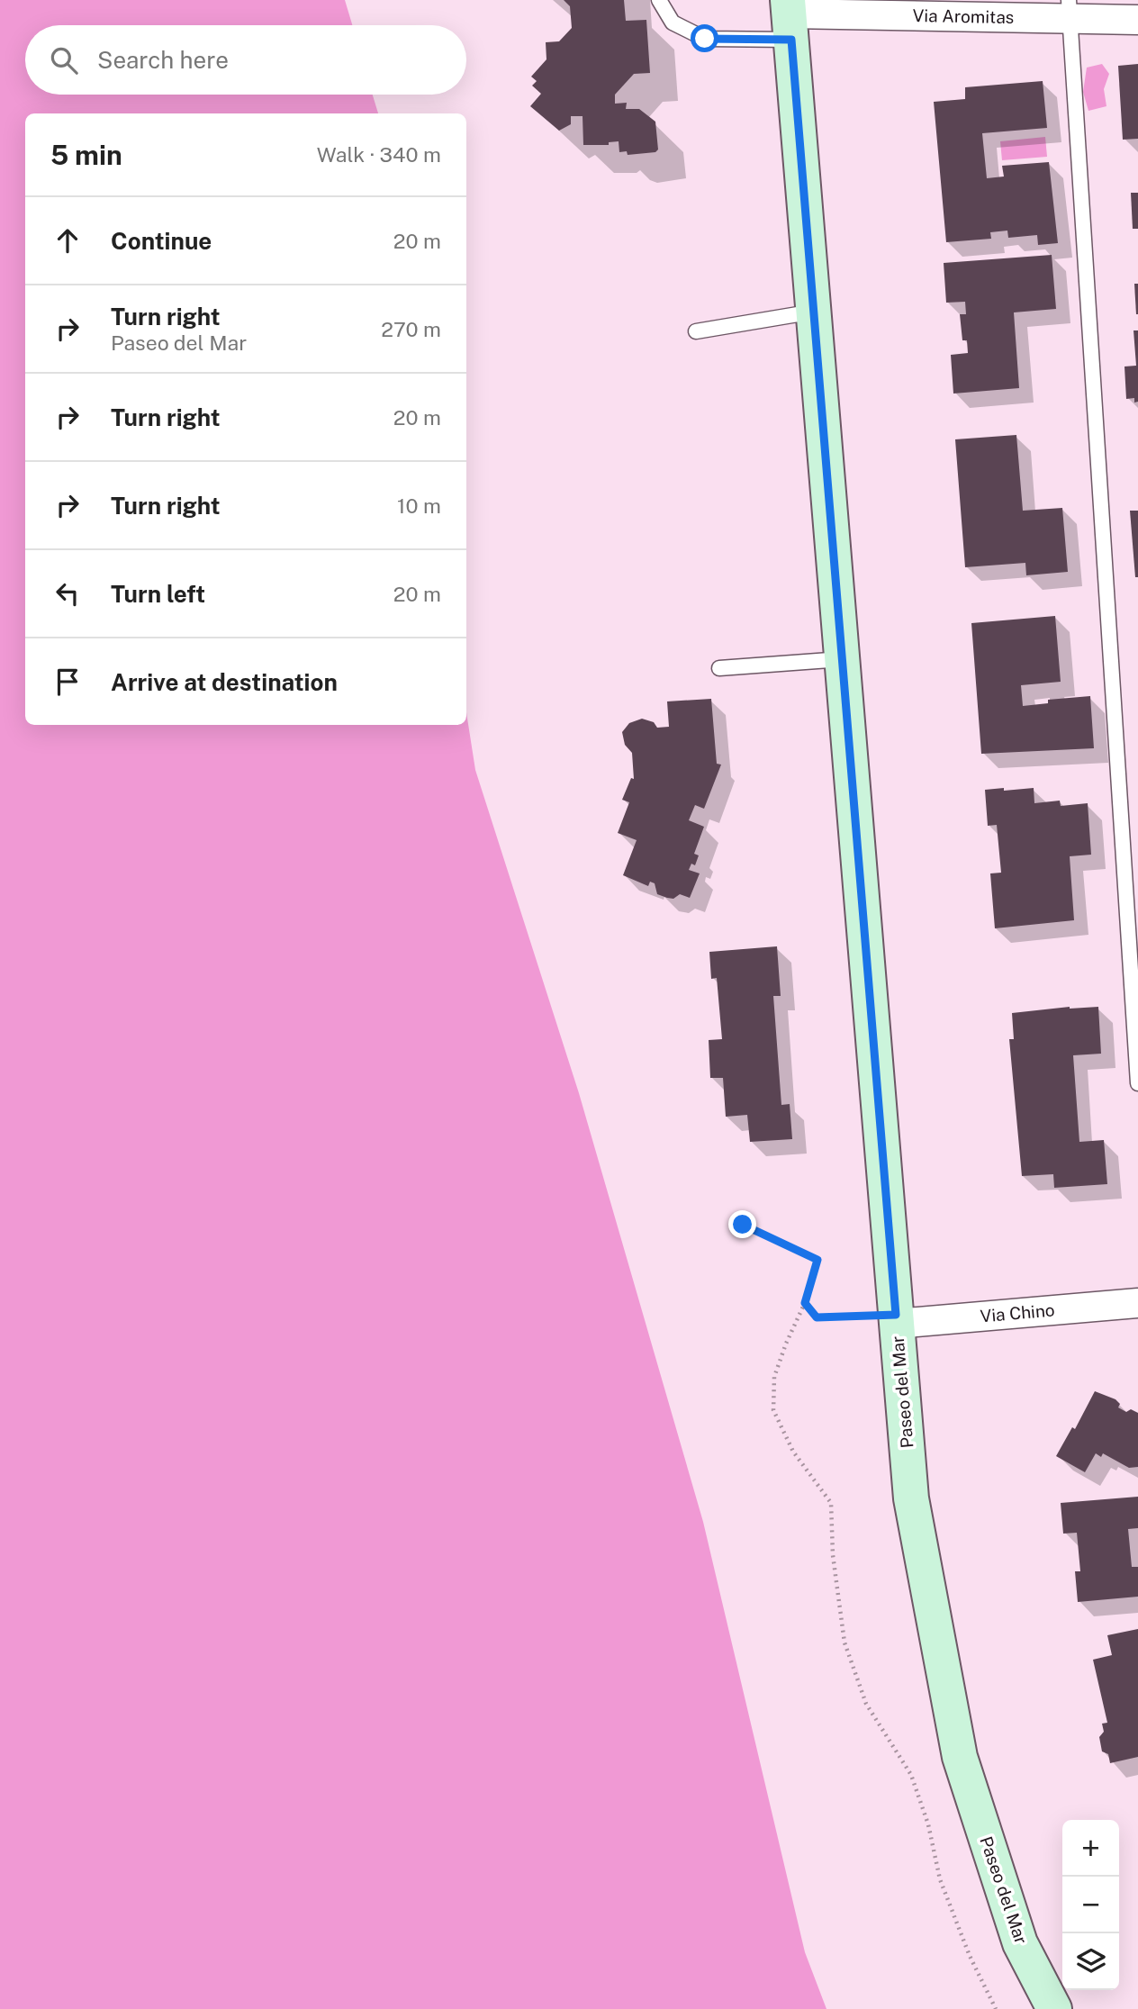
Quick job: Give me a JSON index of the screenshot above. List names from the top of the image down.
{
  "streets": {
    "street": ["Via Aromitas", "Via Chino", "Paseo del Mar"]
  },
  "crossings": [
    ["Via Aromitas", "Paseo del Mar"],
    ["Via Chino", "Paseo del Mar"]
  ],
  "page": {
    "search": "Search here",
    "heading": ["5 min", "Walk · 340 m"],
    "list": [
      ["Continue", "20 m"],
      ["Turn right", "Paseo del Mar", "270 m"],
      ["Turn right", "20 m"],
      ["Turn right", "10 m"],
      ["Turn left", "20 m"],
      "Arrive at destination"
    ],
    "map_buttons": ["+", "−"]
  }
}
